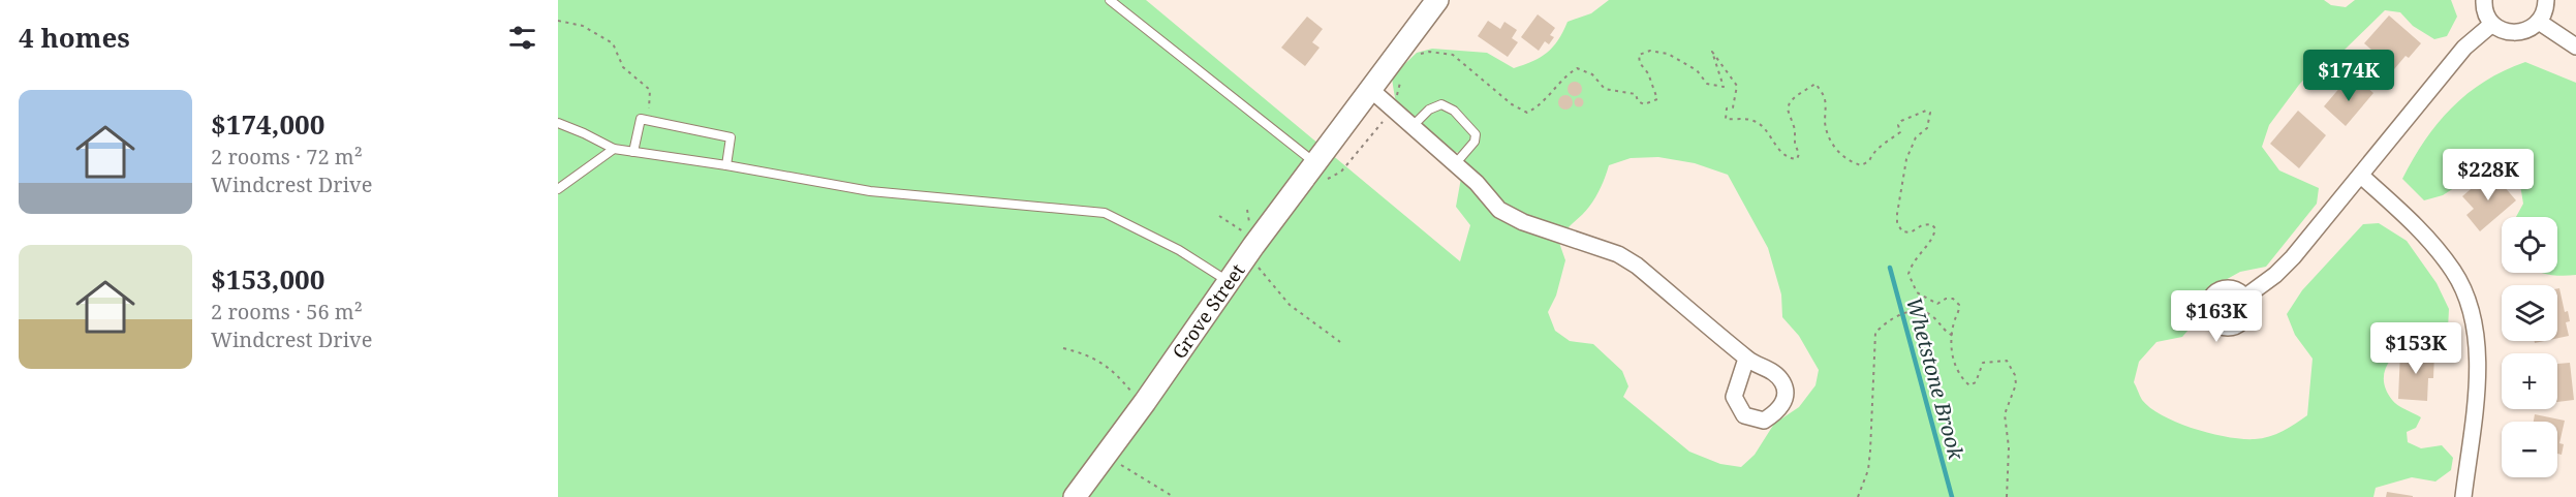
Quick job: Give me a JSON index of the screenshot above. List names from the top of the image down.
{
  "streets": {
    "main road": ["Grove Street"]
  },
  "water": ["Whetstone Brook"],
  "page": {
    "heading": "4 homes",
    "price": [
      "$174K",
      "$228K",
      "$163K",
      "$153K"
    ],
    "list": [
      {
        "name": "$174,000",
        "note": "2 rooms · 72 m² · Windcrest Drive"
      },
      {
        "name": "$153,000",
        "note": "2 rooms · 56 m² · Windcrest Drive"
      }
    ],
    "map_buttons": ["+", "−"]
  }
}
